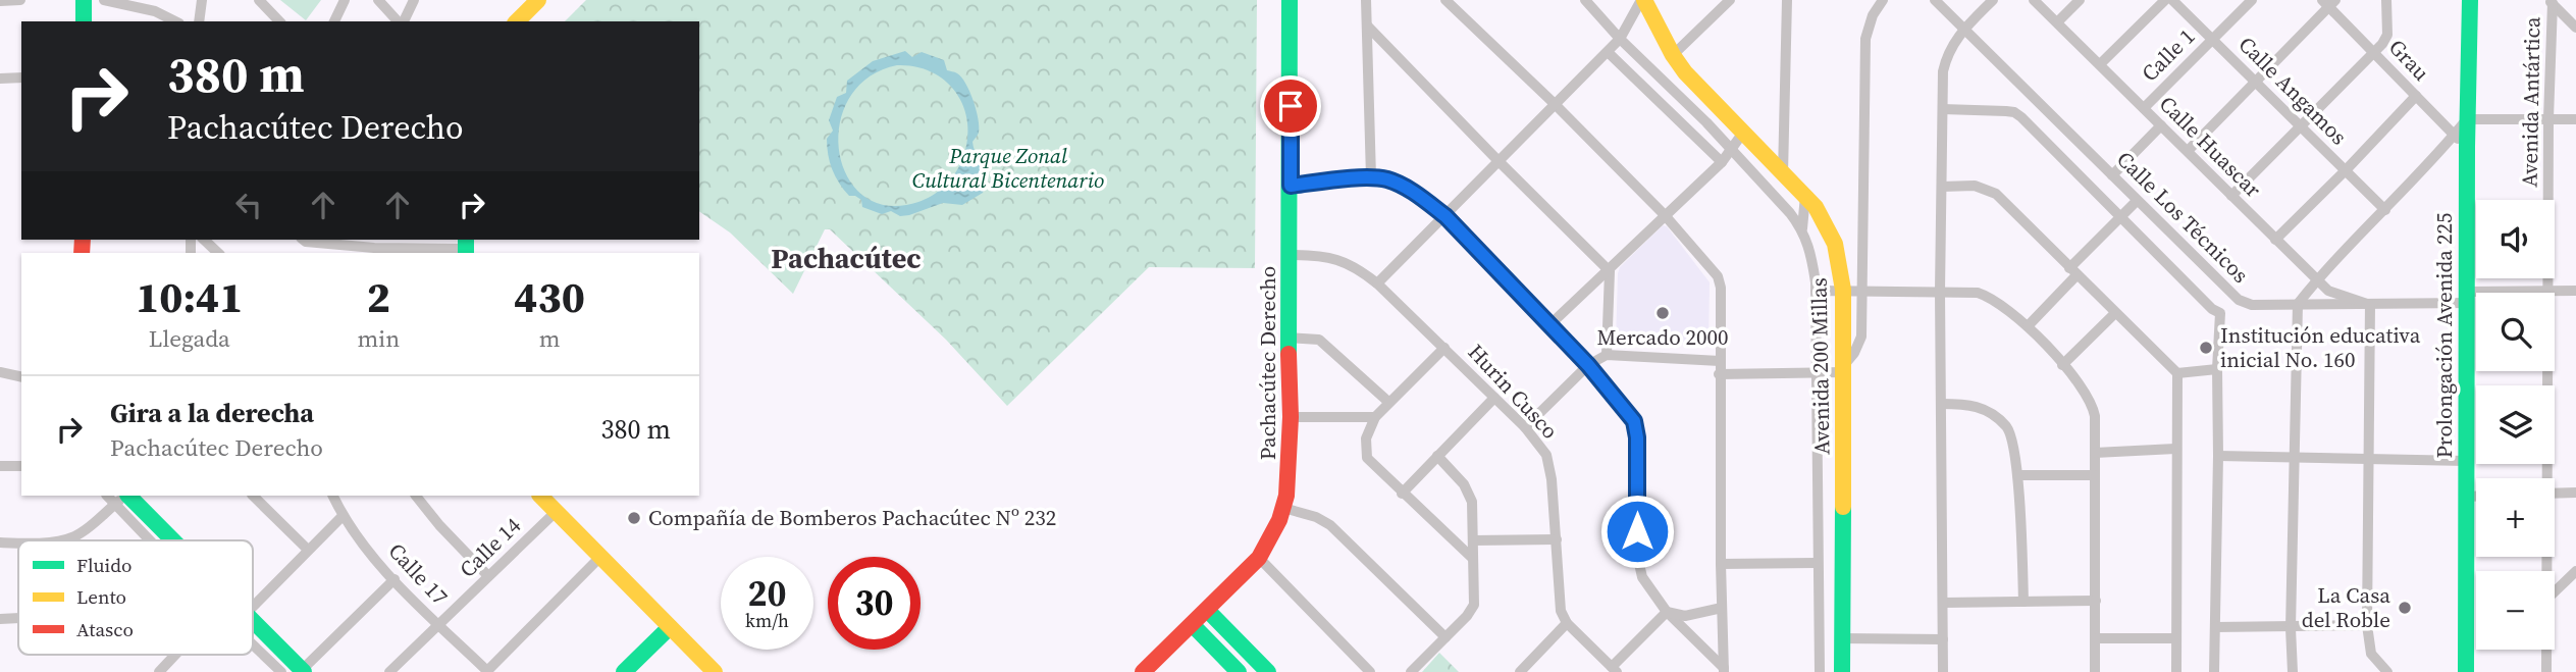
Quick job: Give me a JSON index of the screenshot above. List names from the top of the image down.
{
  "streets": {
    "main road": ["Prolongación Avenida 225", "Pachacútec Derecho", "Avenida 200 Millas"],
    "street": [
      "Calle 1",
      "Grau",
      "Calle Angamos",
      "Avenida Antártica",
      "Calle Huascar",
      "Calle Los Técnicos",
      "Hurin Cusco",
      "Calle 14",
      "Calle 17"
    ]
  },
  "crossings": [
    ["Calle 1", "Calle Angamos"],
    ["Calle 1", "Calle Huascar"],
    ["Grau", "Prolongación Avenida 225"],
    ["Avenida Antártica", "Calle Los Técnicos"],
    ["Calle Huascar", "Calle Los Técnicos"],
    ["Calle Los Técnicos", "Prolongación Avenida 225"],
    ["Pachacútec Derecho", "Hurin Cusco"],
    ["Calle 14", "Calle 17"]
  ],
  "districts": ["Pachacútec"],
  "parks": ["Parque Zonal Cultural Bicentenario"],
  "places": [
    "Mercado 2000",
    "Institución educativa inicial No. 160",
    "Compañía de Bomberos Pachacútec Nº 232",
    "La Casa del Roble"
  ],
  "legend": ["Fluido", "Lento", "Atasco"],
  "page": {
    "turn": ["380 m", "Pachacútec Derecho"],
    "map_buttons": ["+", "−"],
    "eta": [
      "10:41",
      "Llegada",
      "2",
      "min",
      "430",
      "m"
    ],
    "list": [
      {
        "name": "Gira a la derecha",
        "note": "Pachacútec Derecho",
        "value": "380 m"
      }
    ],
    "speed": "20 km/h",
    "limit": "30"
  }
}
